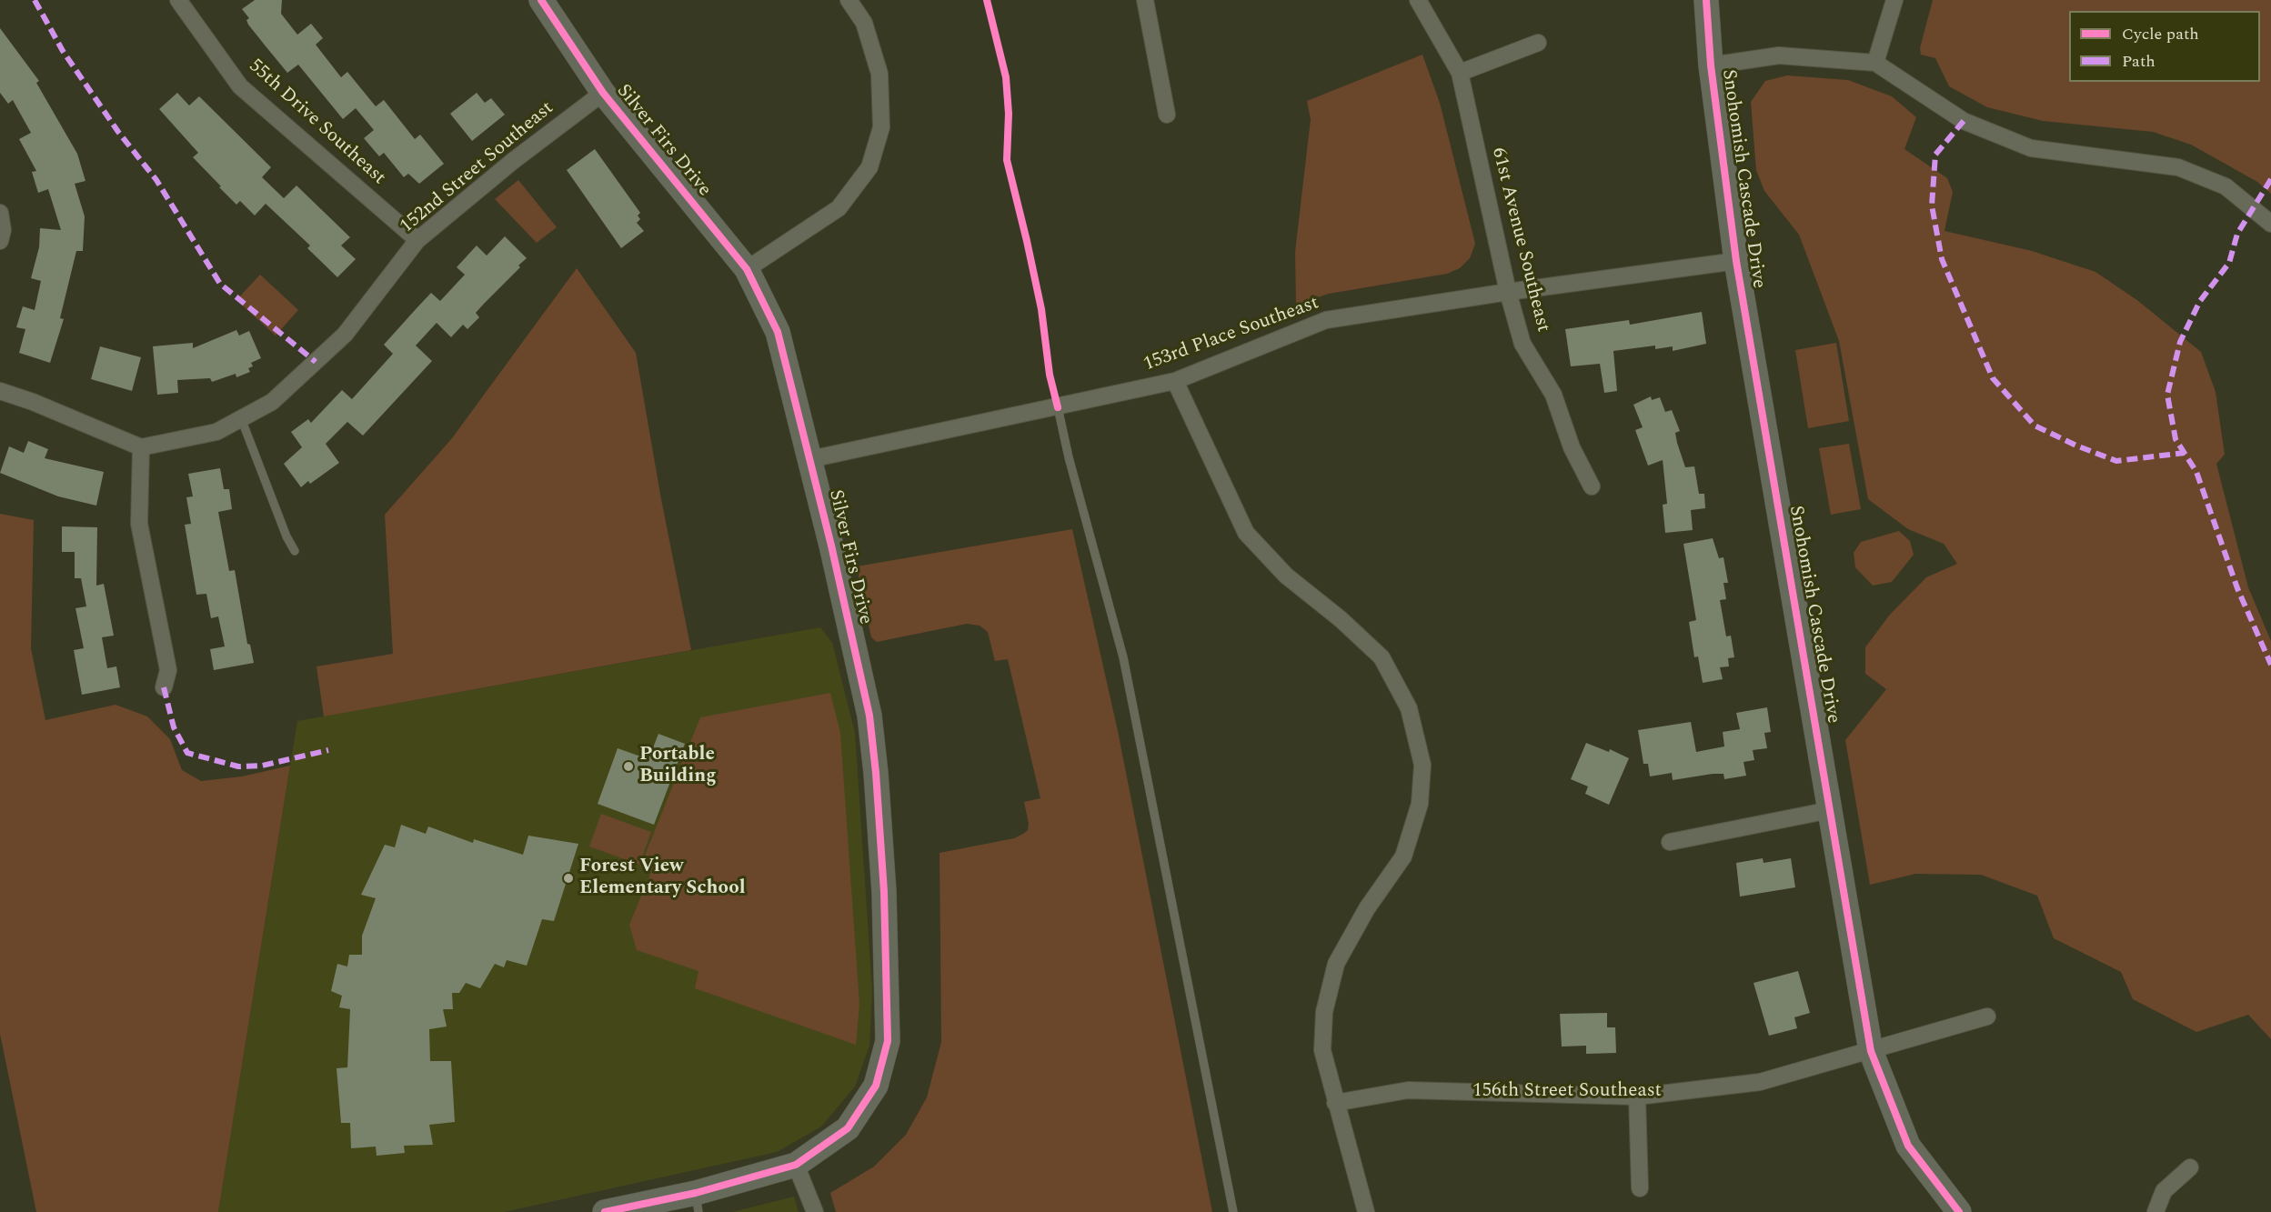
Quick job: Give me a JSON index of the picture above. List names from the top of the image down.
{
  "streets": {
    "street": [
      "55th Drive Southeast",
      "Silver Firs Drive",
      "152nd Street Southeast",
      "Snohomish Cascade Drive",
      "61st Avenue Southeast",
      "153rd Place Southeast",
      "156th Street Southeast"
    ]
  },
  "crossings": [
    ["55th Drive Southeast", "152nd Street Southeast"],
    ["Silver Firs Drive", "152nd Street Southeast"],
    ["Silver Firs Drive", "153rd Place Southeast"],
    ["Snohomish Cascade Drive", "153rd Place Southeast"],
    ["Snohomish Cascade Drive", "156th Street Southeast"],
    ["61st Avenue Southeast", "153rd Place Southeast"]
  ],
  "places": ["Portable Building", "Forest View Elementary School"],
  "legend": ["Cycle path", "Path"]
}
